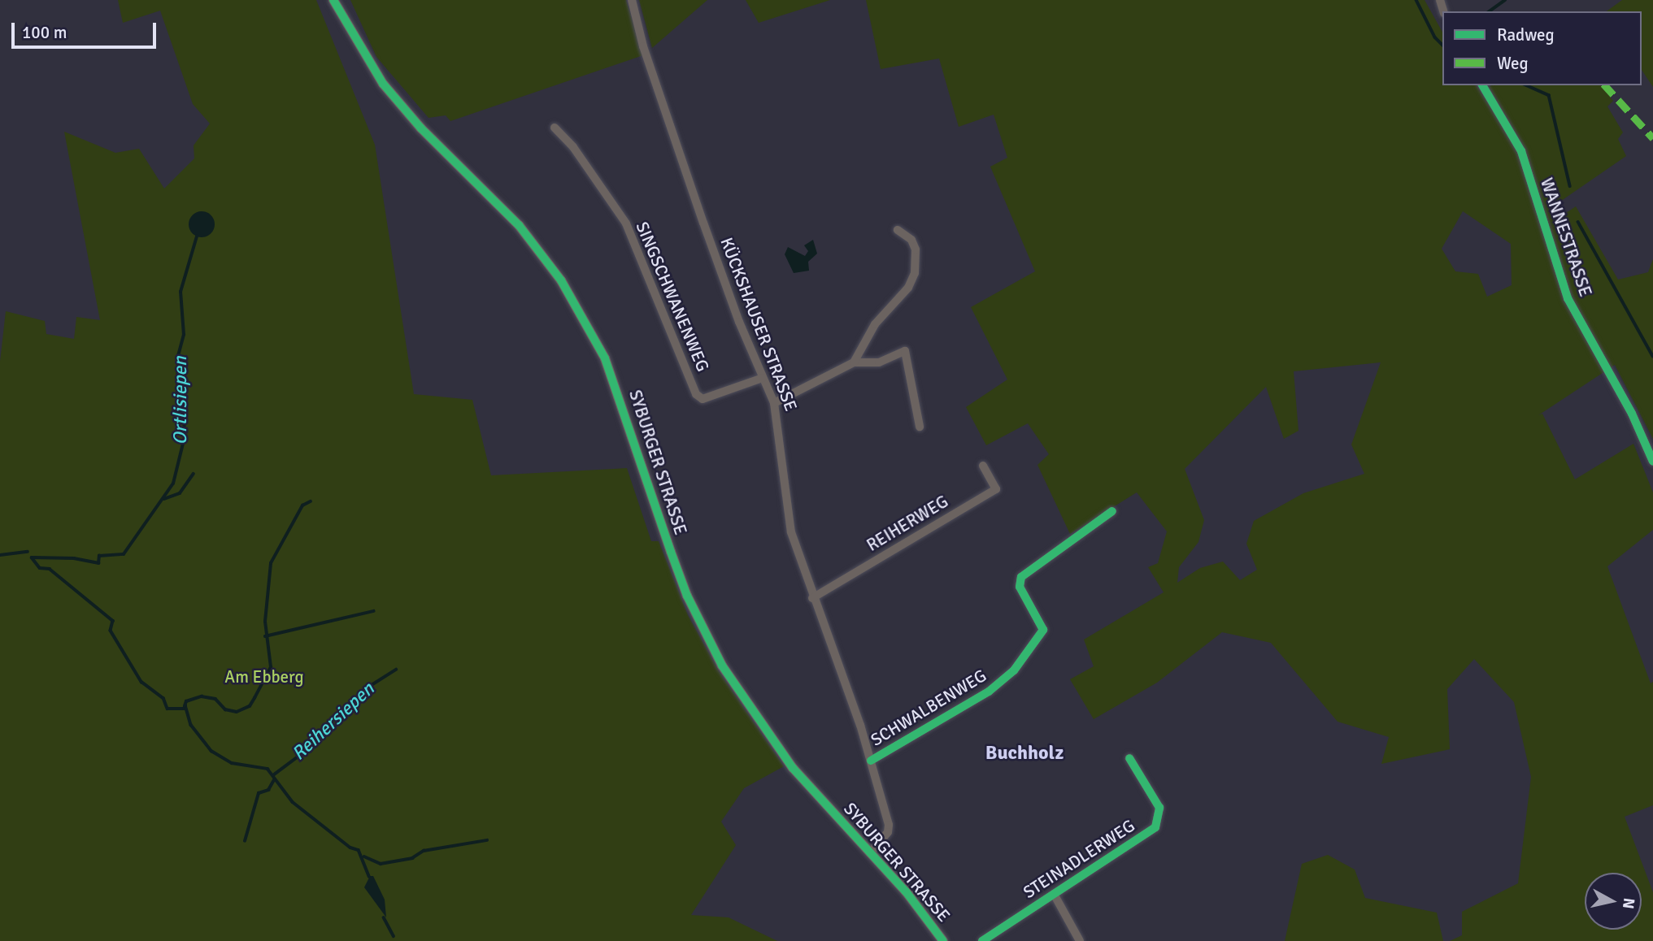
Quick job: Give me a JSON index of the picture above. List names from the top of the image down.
{
  "streets": {
    "street": [
      "WANNESTRASSE",
      "SINGSCHWANENWEG",
      "KÜCKSHAUSER STRASSE",
      "SYBURGER STRASSE",
      "REIHERWEG",
      "SCHWALBENWEG",
      "STEINADLERWEG"
    ]
  },
  "crossings": [
    ["SINGSCHWANENWEG", "KÜCKSHAUSER STRASSE"],
    ["KÜCKSHAUSER STRASSE", "SYBURGER STRASSE"],
    ["KÜCKSHAUSER STRASSE", "REIHERWEG"],
    ["KÜCKSHAUSER STRASSE", "SCHWALBENWEG"]
  ],
  "districts": ["Buchholz"],
  "water": ["Ortlisiepen", "Reihersiepen"],
  "parks": ["Am Ebberg"],
  "legend": ["Radweg", "Weg"],
  "scale_bar": "100 m",
  "north": "right"
}
